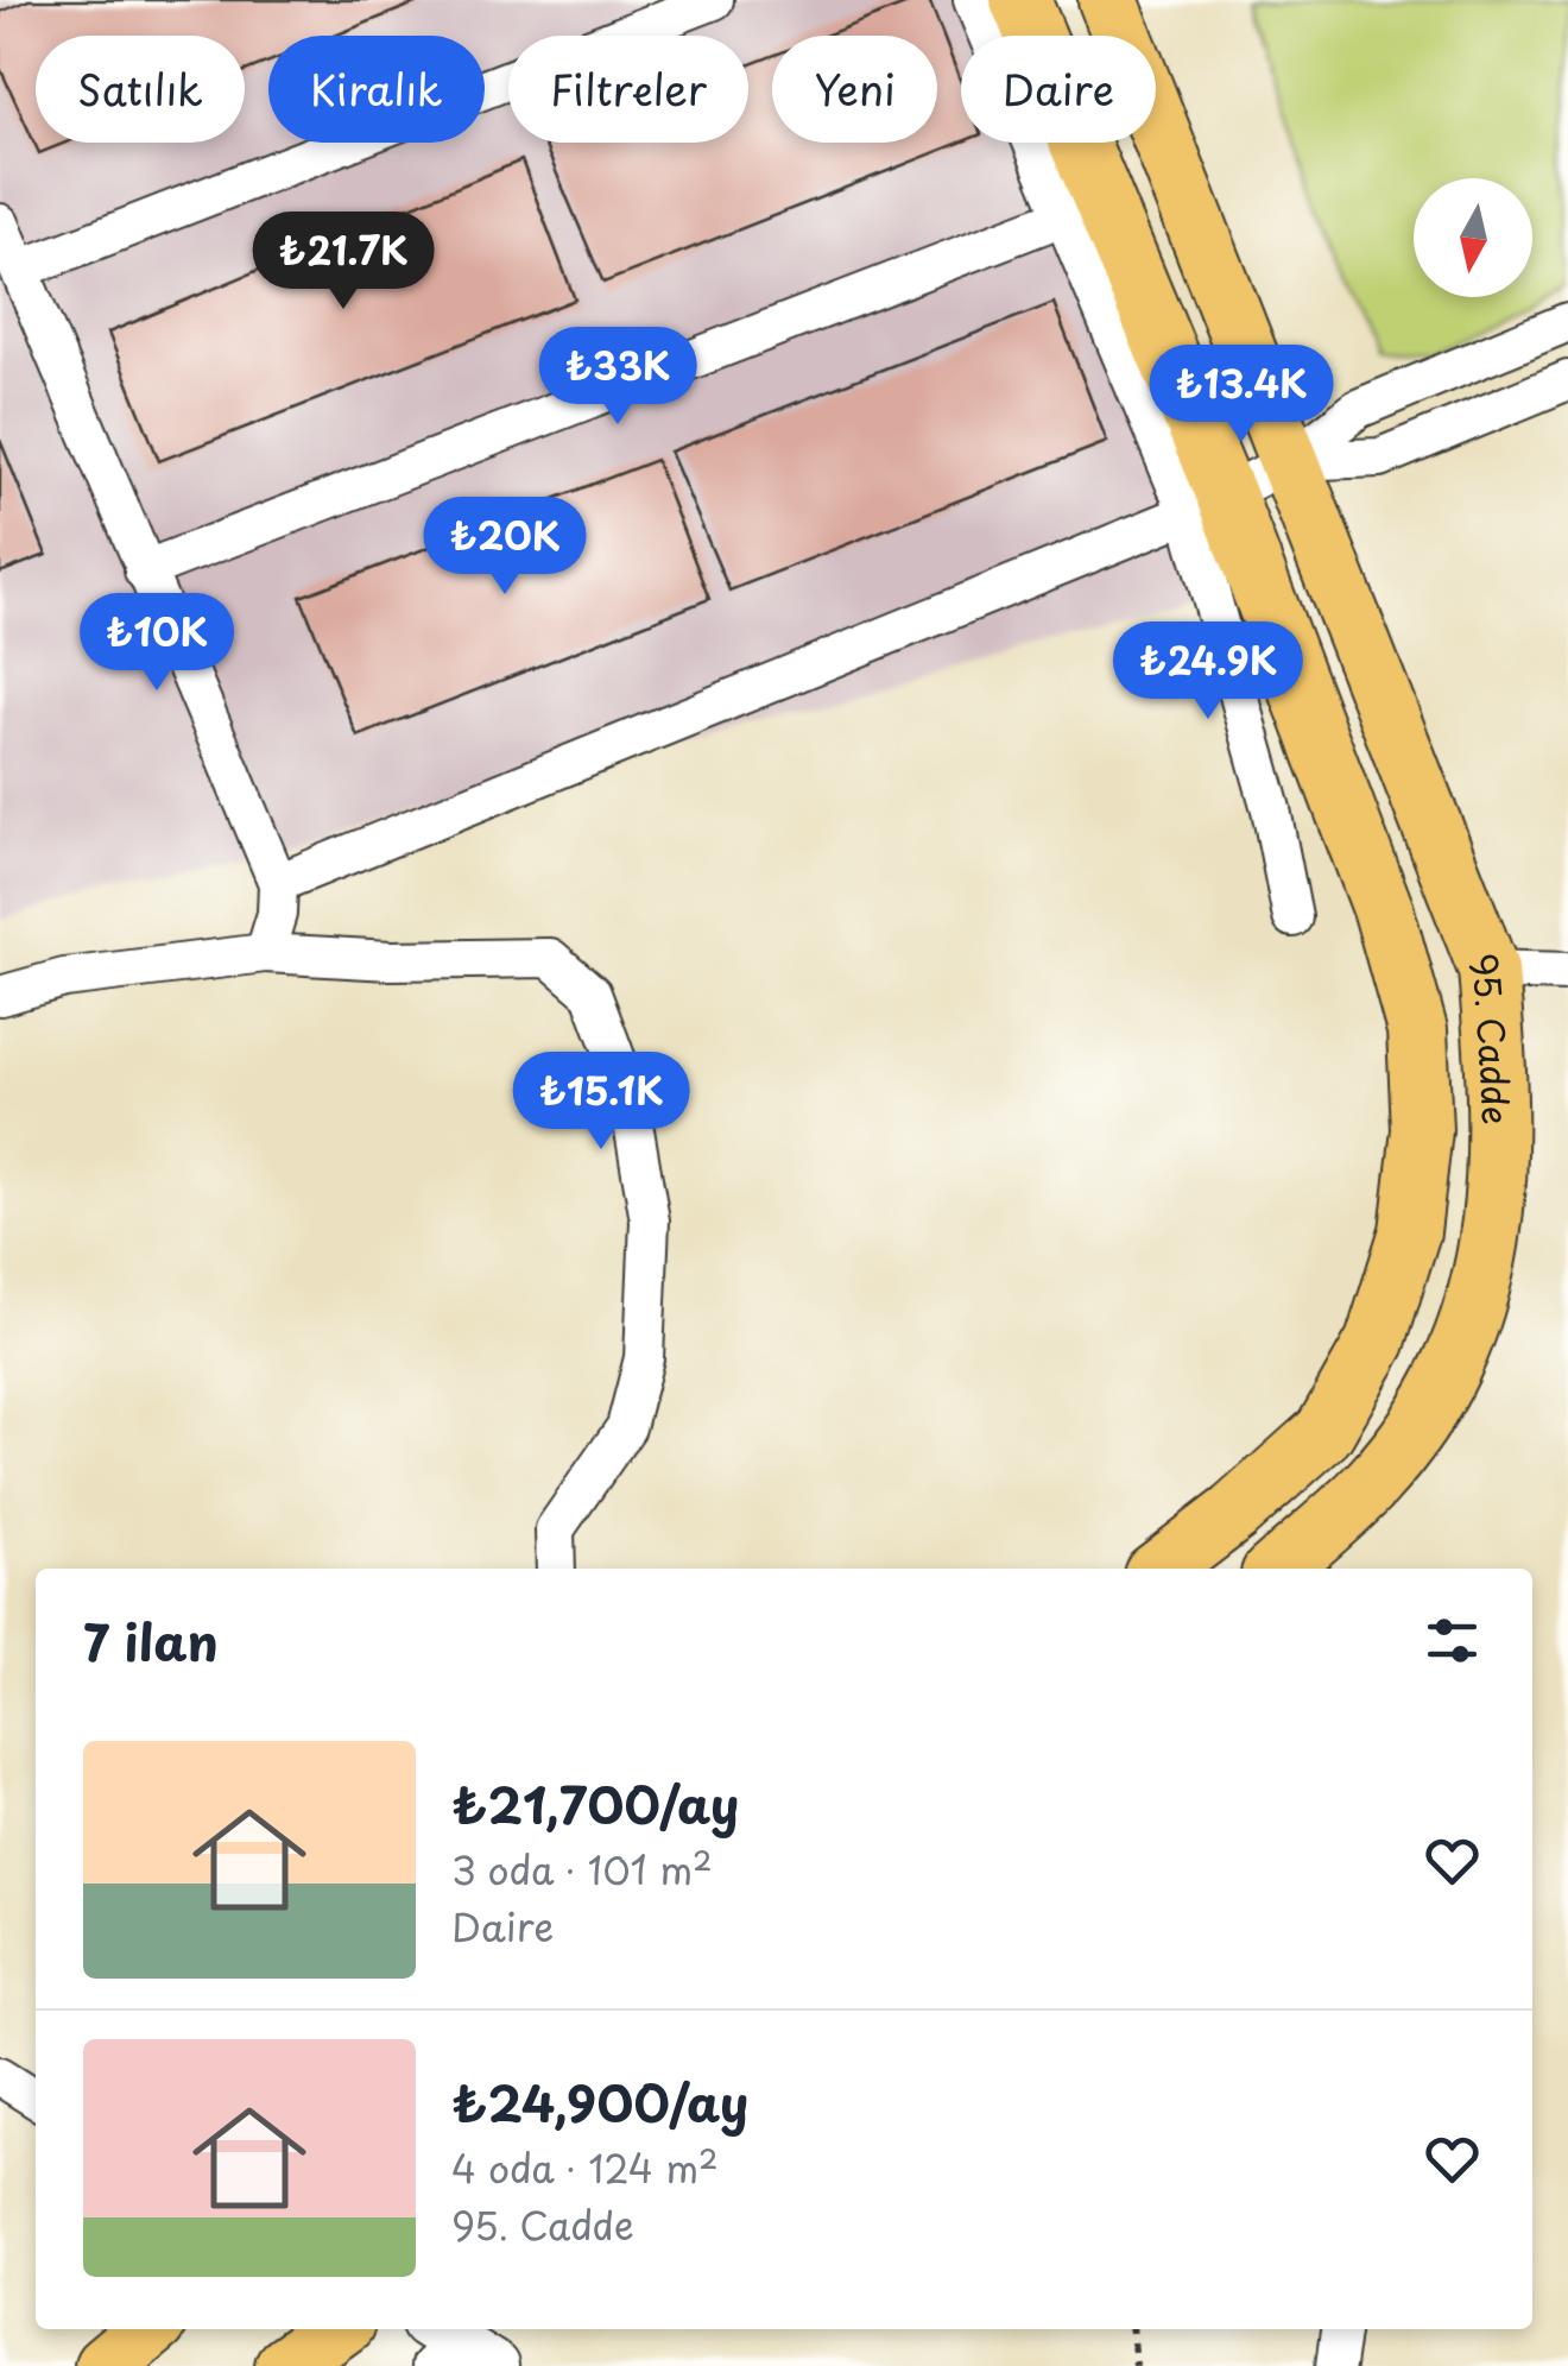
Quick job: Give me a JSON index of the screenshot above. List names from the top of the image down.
{
  "streets": {
    "main road": ["95. Cadde"]
  },
  "north": "bottom",
  "page": {
    "chip": [
      "Satılık",
      "Kiralık",
      "Filtreler",
      "Yeni",
      "Daire"
    ],
    "price": [
      "₺21.7K",
      "₺33K",
      "₺13.4K",
      "₺20K",
      "₺10K",
      "₺24.9K",
      "₺15.1K"
    ],
    "heading": "7 ilan",
    "list": [
      {
        "name": "₺21,700/ay",
        "note": "3 oda · 101 m² · Daire"
      },
      {
        "name": "₺24,900/ay",
        "note": "4 oda · 124 m² · 95. Cadde"
      }
    ]
  }
}
